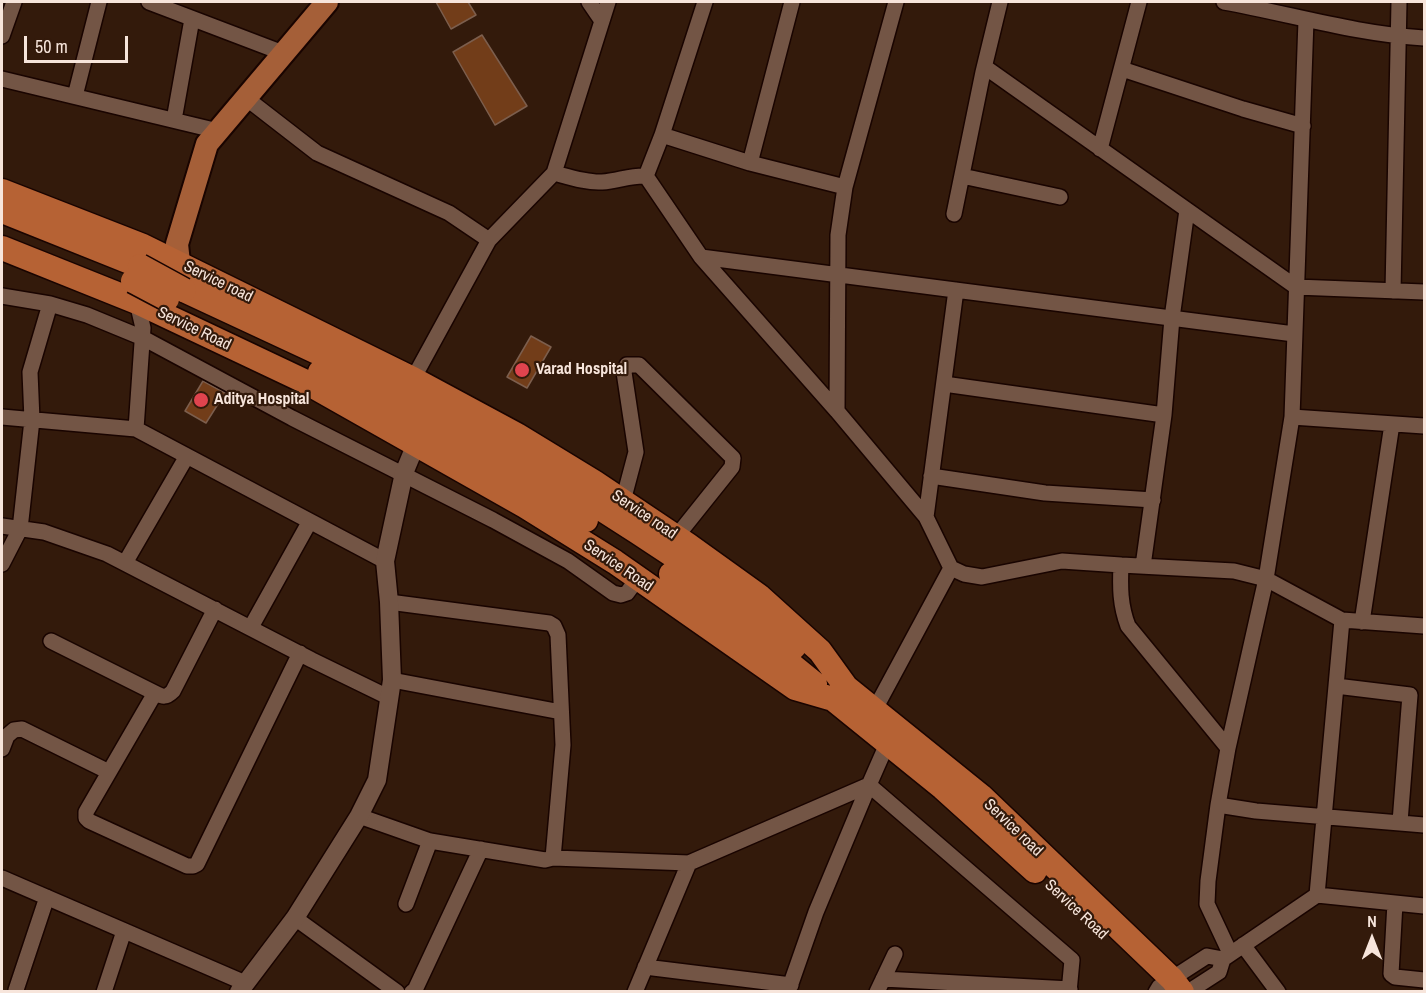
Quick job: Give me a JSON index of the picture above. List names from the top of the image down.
{
  "streets": {
    "highway": ["Service road", "Service Road"]
  },
  "crossings": [
    ["Service road", "Service Road"]
  ],
  "places": ["Varad Hospital", "Aditya Hospital"],
  "scale_bar": "50 m",
  "north": "top"
}
